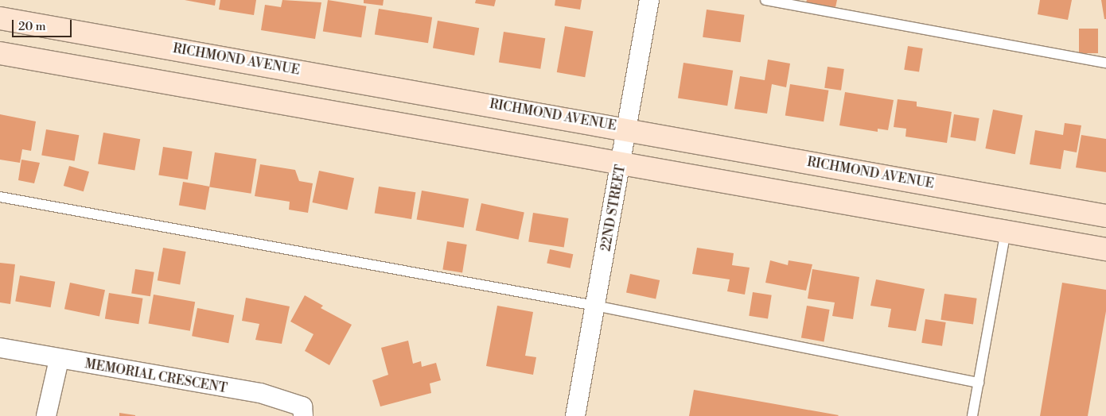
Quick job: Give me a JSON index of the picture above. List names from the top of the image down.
{
  "streets": {
    "main road": ["RICHMOND AVENUE"],
    "street": ["22ND STREET", "MEMORIAL CRESCENT"]
  },
  "crossings": [
    ["RICHMOND AVENUE", "22ND STREET"]
  ],
  "scale_bar": "20 m"
}
